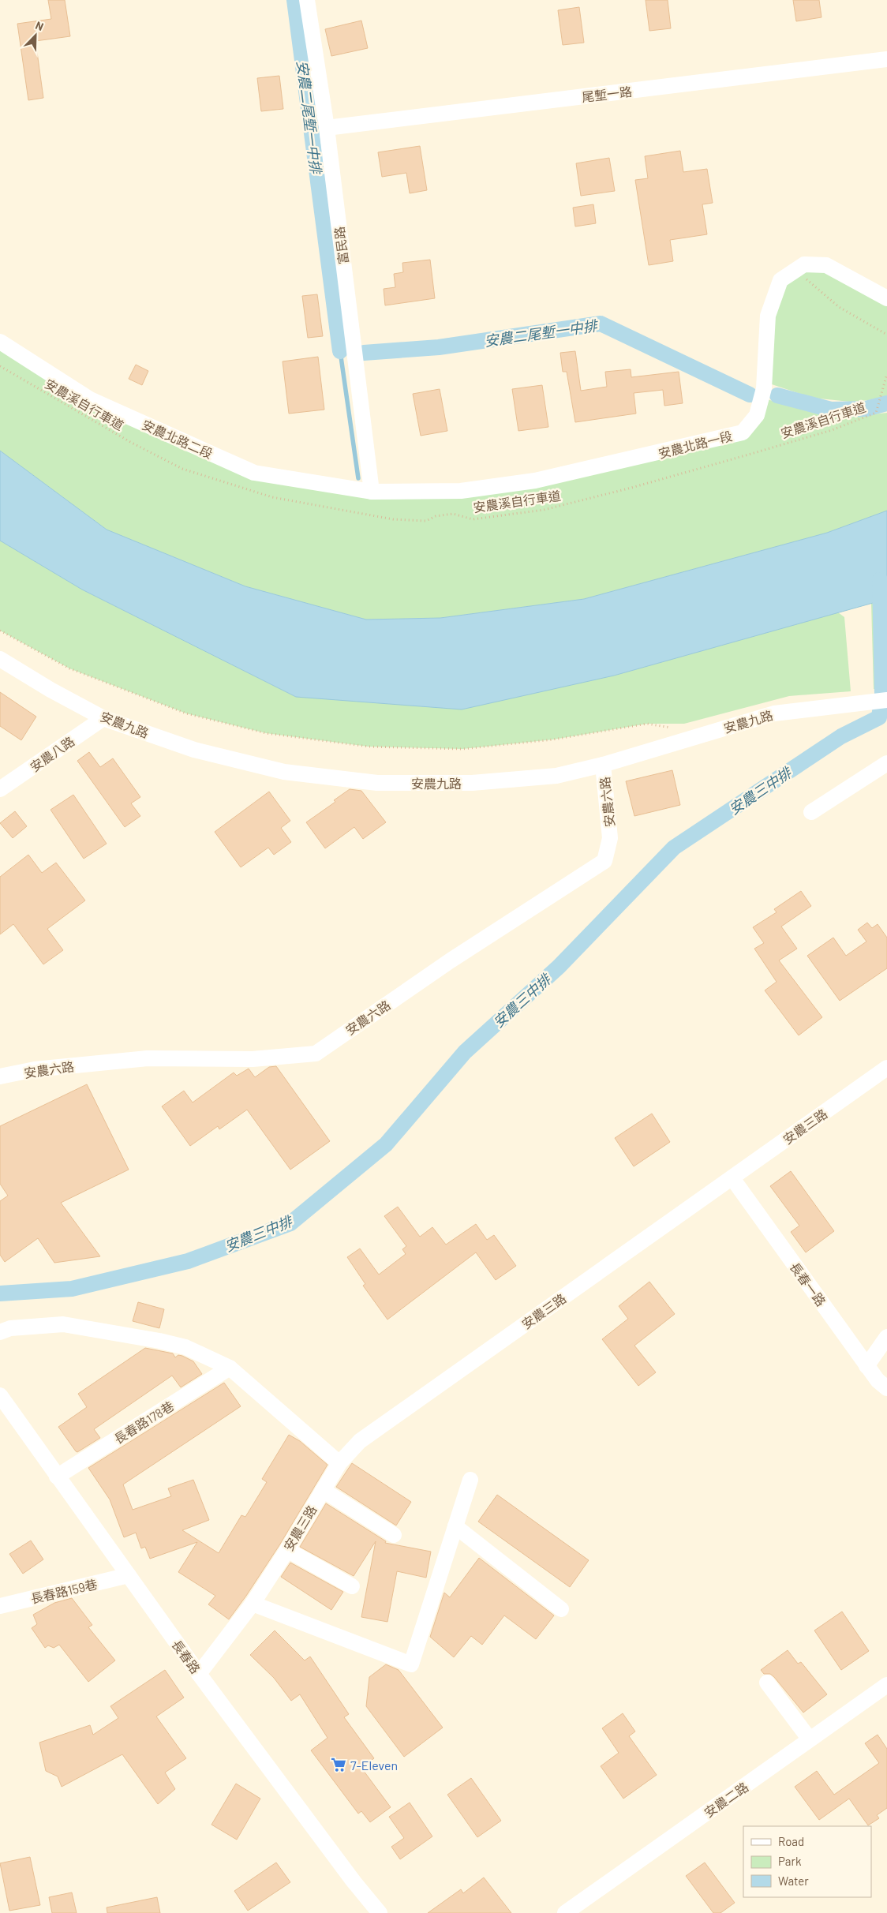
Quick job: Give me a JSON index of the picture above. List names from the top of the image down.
{
  "streets": {
    "street": [
      "尾塹一路",
      "富民路",
      "安農北路二段",
      "安農北路一段",
      "安農九路",
      "安農八路",
      "安農六路",
      "安農三路",
      "長春一路",
      "長春路178巷",
      "長春路159巷",
      "長春路",
      "安農二路"
    ],
    "path": ["安農溪自行車道"]
  },
  "crossings": [
    ["尾塹一路", "富民路"],
    ["富民路", "安農北路二段"],
    ["富民路", "安農北路一段"],
    ["安農北路二段", "安農北路一段"],
    ["安農九路", "安農八路"],
    ["安農九路", "安農六路"],
    ["安農三路", "長春一路"],
    ["安農三路", "長春路"],
    ["長春路178巷", "長春路"],
    ["長春路159巷", "長春路"]
  ],
  "water": ["安農二尾塹一中排", "安農三中排"],
  "places": {
    "supermarket": ["7-Eleven"]
  },
  "legend": ["Road", "Park", "Water"],
  "north": "top right"
}
